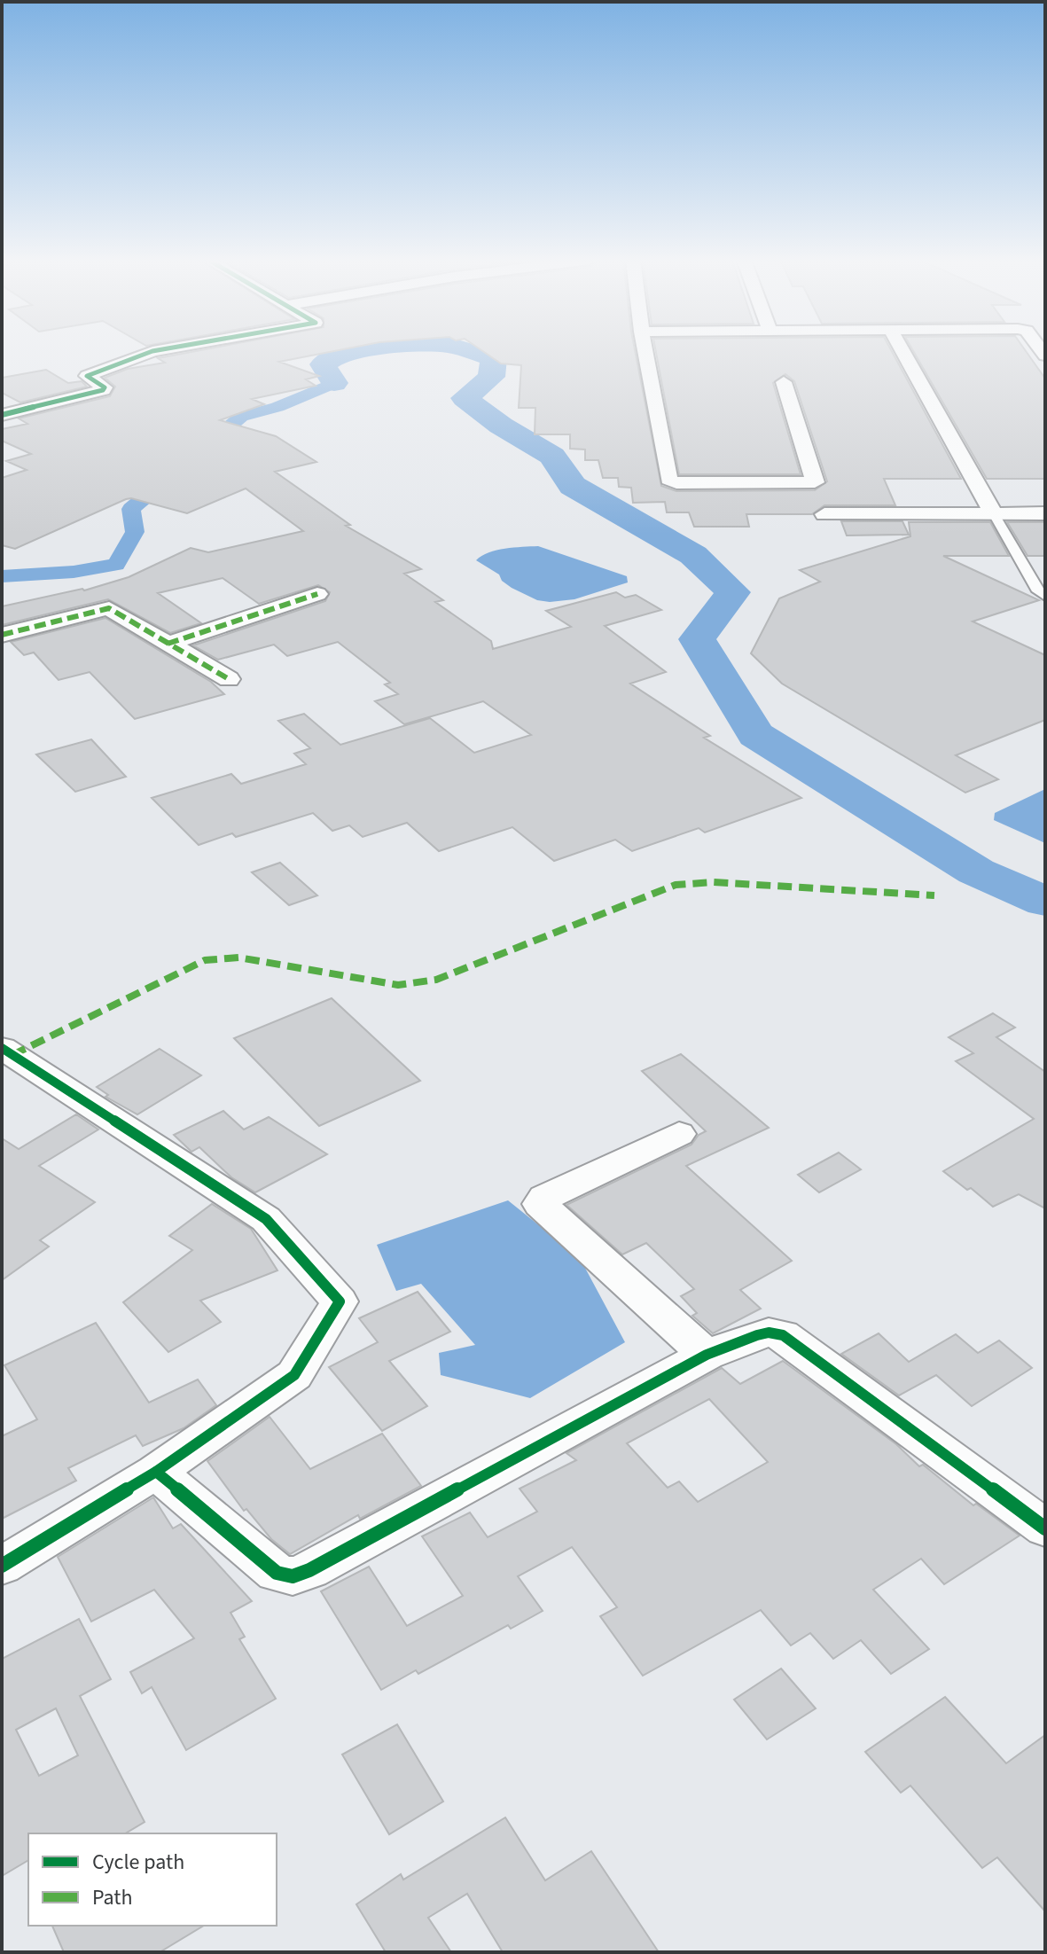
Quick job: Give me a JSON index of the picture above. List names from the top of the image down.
{
  "legend": ["Cycle path", "Path"]
}
